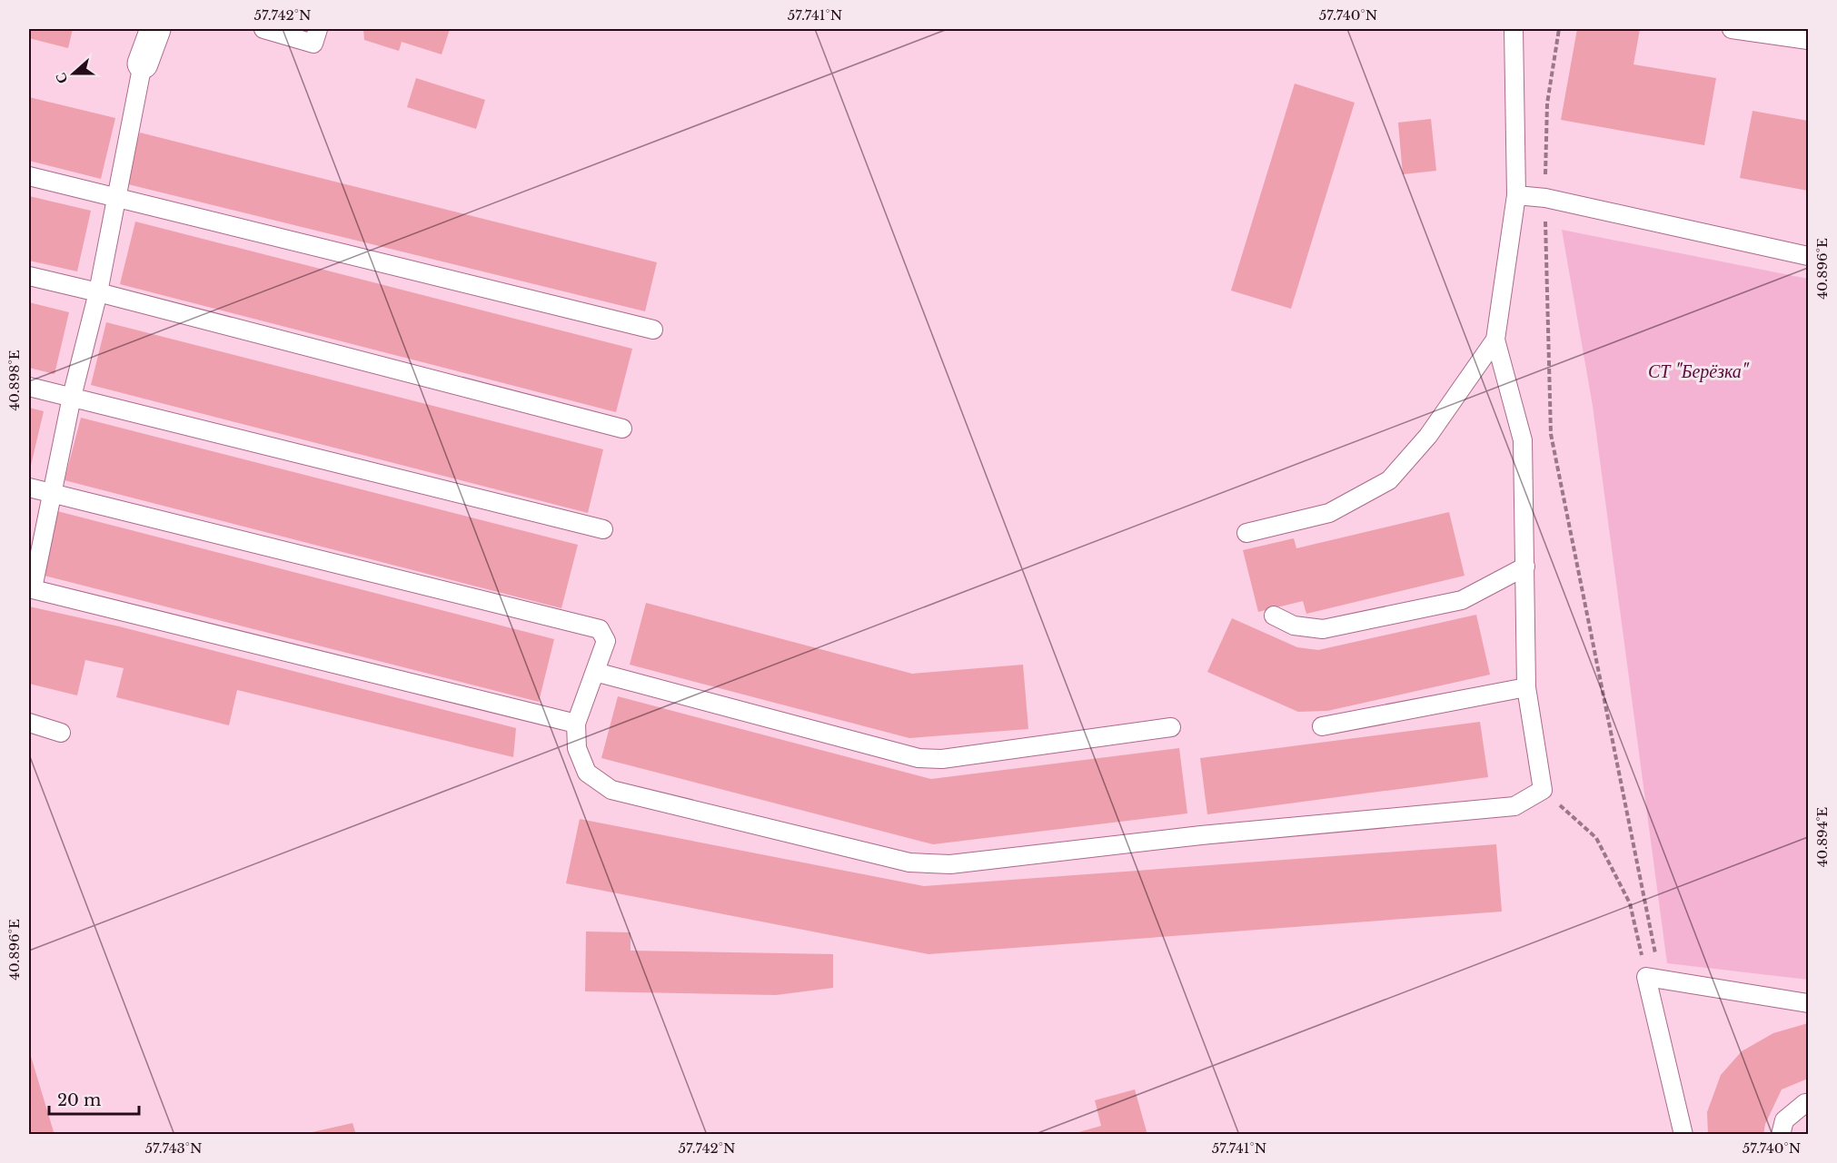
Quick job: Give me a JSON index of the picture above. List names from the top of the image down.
{
  "parks": ["СТ \"Берёзка\""],
  "scale_bar": "20 m",
  "north": "left",
  "coordinates": [
    "57.742°N",
    "57.741°N",
    "57.740°N",
    "40.896°E",
    "40.898°E",
    "40.894°E",
    "57.743°N"
  ]
}
